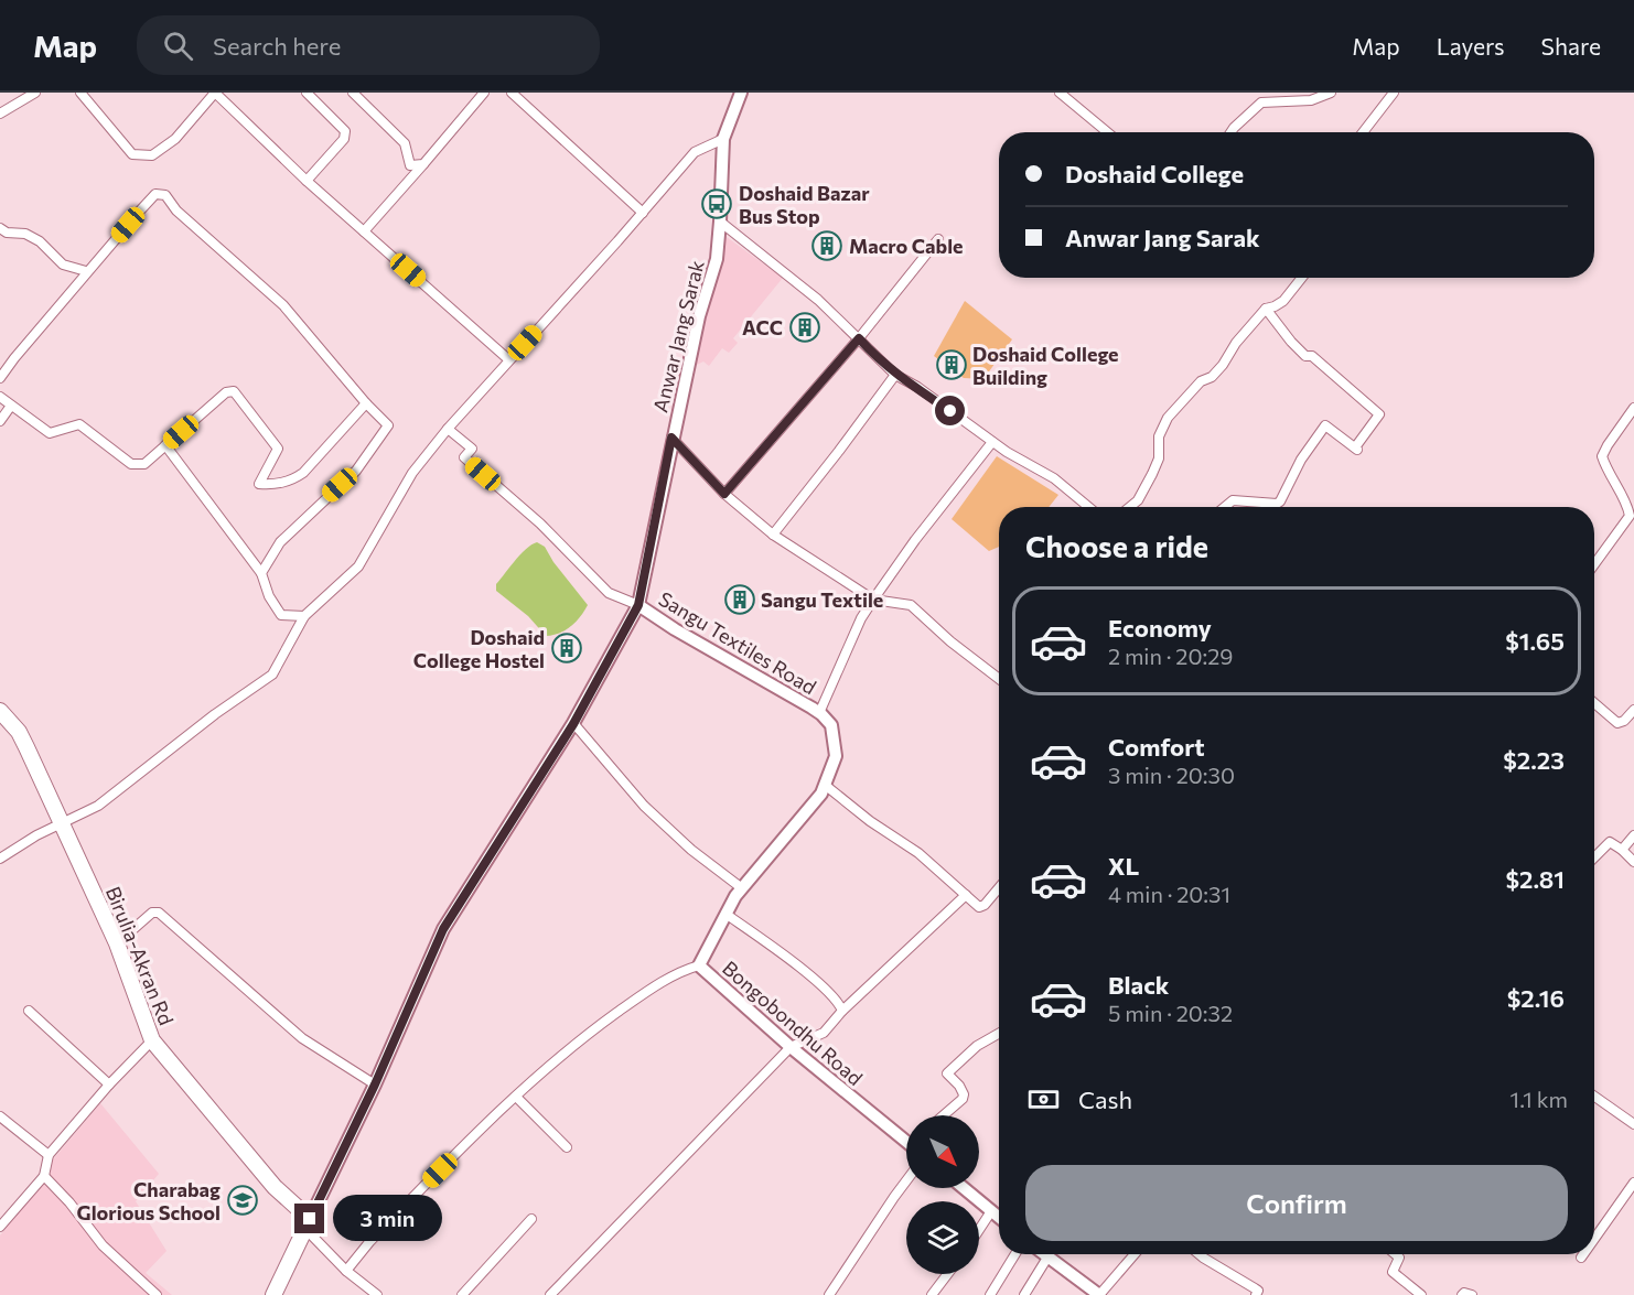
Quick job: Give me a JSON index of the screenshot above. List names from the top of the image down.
{
  "streets": {
    "highway": ["Birulia-Akran Rd"],
    "main road": ["Anwar Jang Sarak", "Sangu Textiles Road", "Bongobondhu Road"]
  },
  "crossings": [
    ["Anwar Jang Sarak", "Sangu Textiles Road"],
    ["Anwar Jang Sarak", "Birulia-Akran Rd"],
    ["Sangu Textiles Road", "Bongobondhu Road"]
  ],
  "places": {
    "bus stop": ["Doshaid Bazar Bus Stop"],
    "building": [
      "Macro Cable",
      "ACC",
      "Doshaid College Building",
      "Sangu Textile",
      "Doshaid College Hostel"
    ],
    "school or university": ["Charabag Glorious School"]
  },
  "north": "bottom right",
  "page": {
    "header": "Map",
    "search": "Search here",
    "nav": ["Map", "Layers", "Share"],
    "banner": ["Doshaid College", "Anwar Jang Sarak"],
    "heading": "Choose a ride",
    "list": [
      {
        "name": "Economy",
        "note": "2 min · 20:29",
        "value": "$1.65"
      },
      {
        "name": "Comfort",
        "note": "3 min · 20:30",
        "value": "$2.23"
      },
      {
        "name": "XL",
        "note": "4 min · 20:31",
        "value": "$2.81"
      },
      {
        "name": "Black",
        "note": "5 min · 20:32",
        "value": "$2.16"
      }
    ],
    "pay": ["Cash", "1.1 km"],
    "buttons": "Confirm",
    "bubble": "3 min"
  }
}
